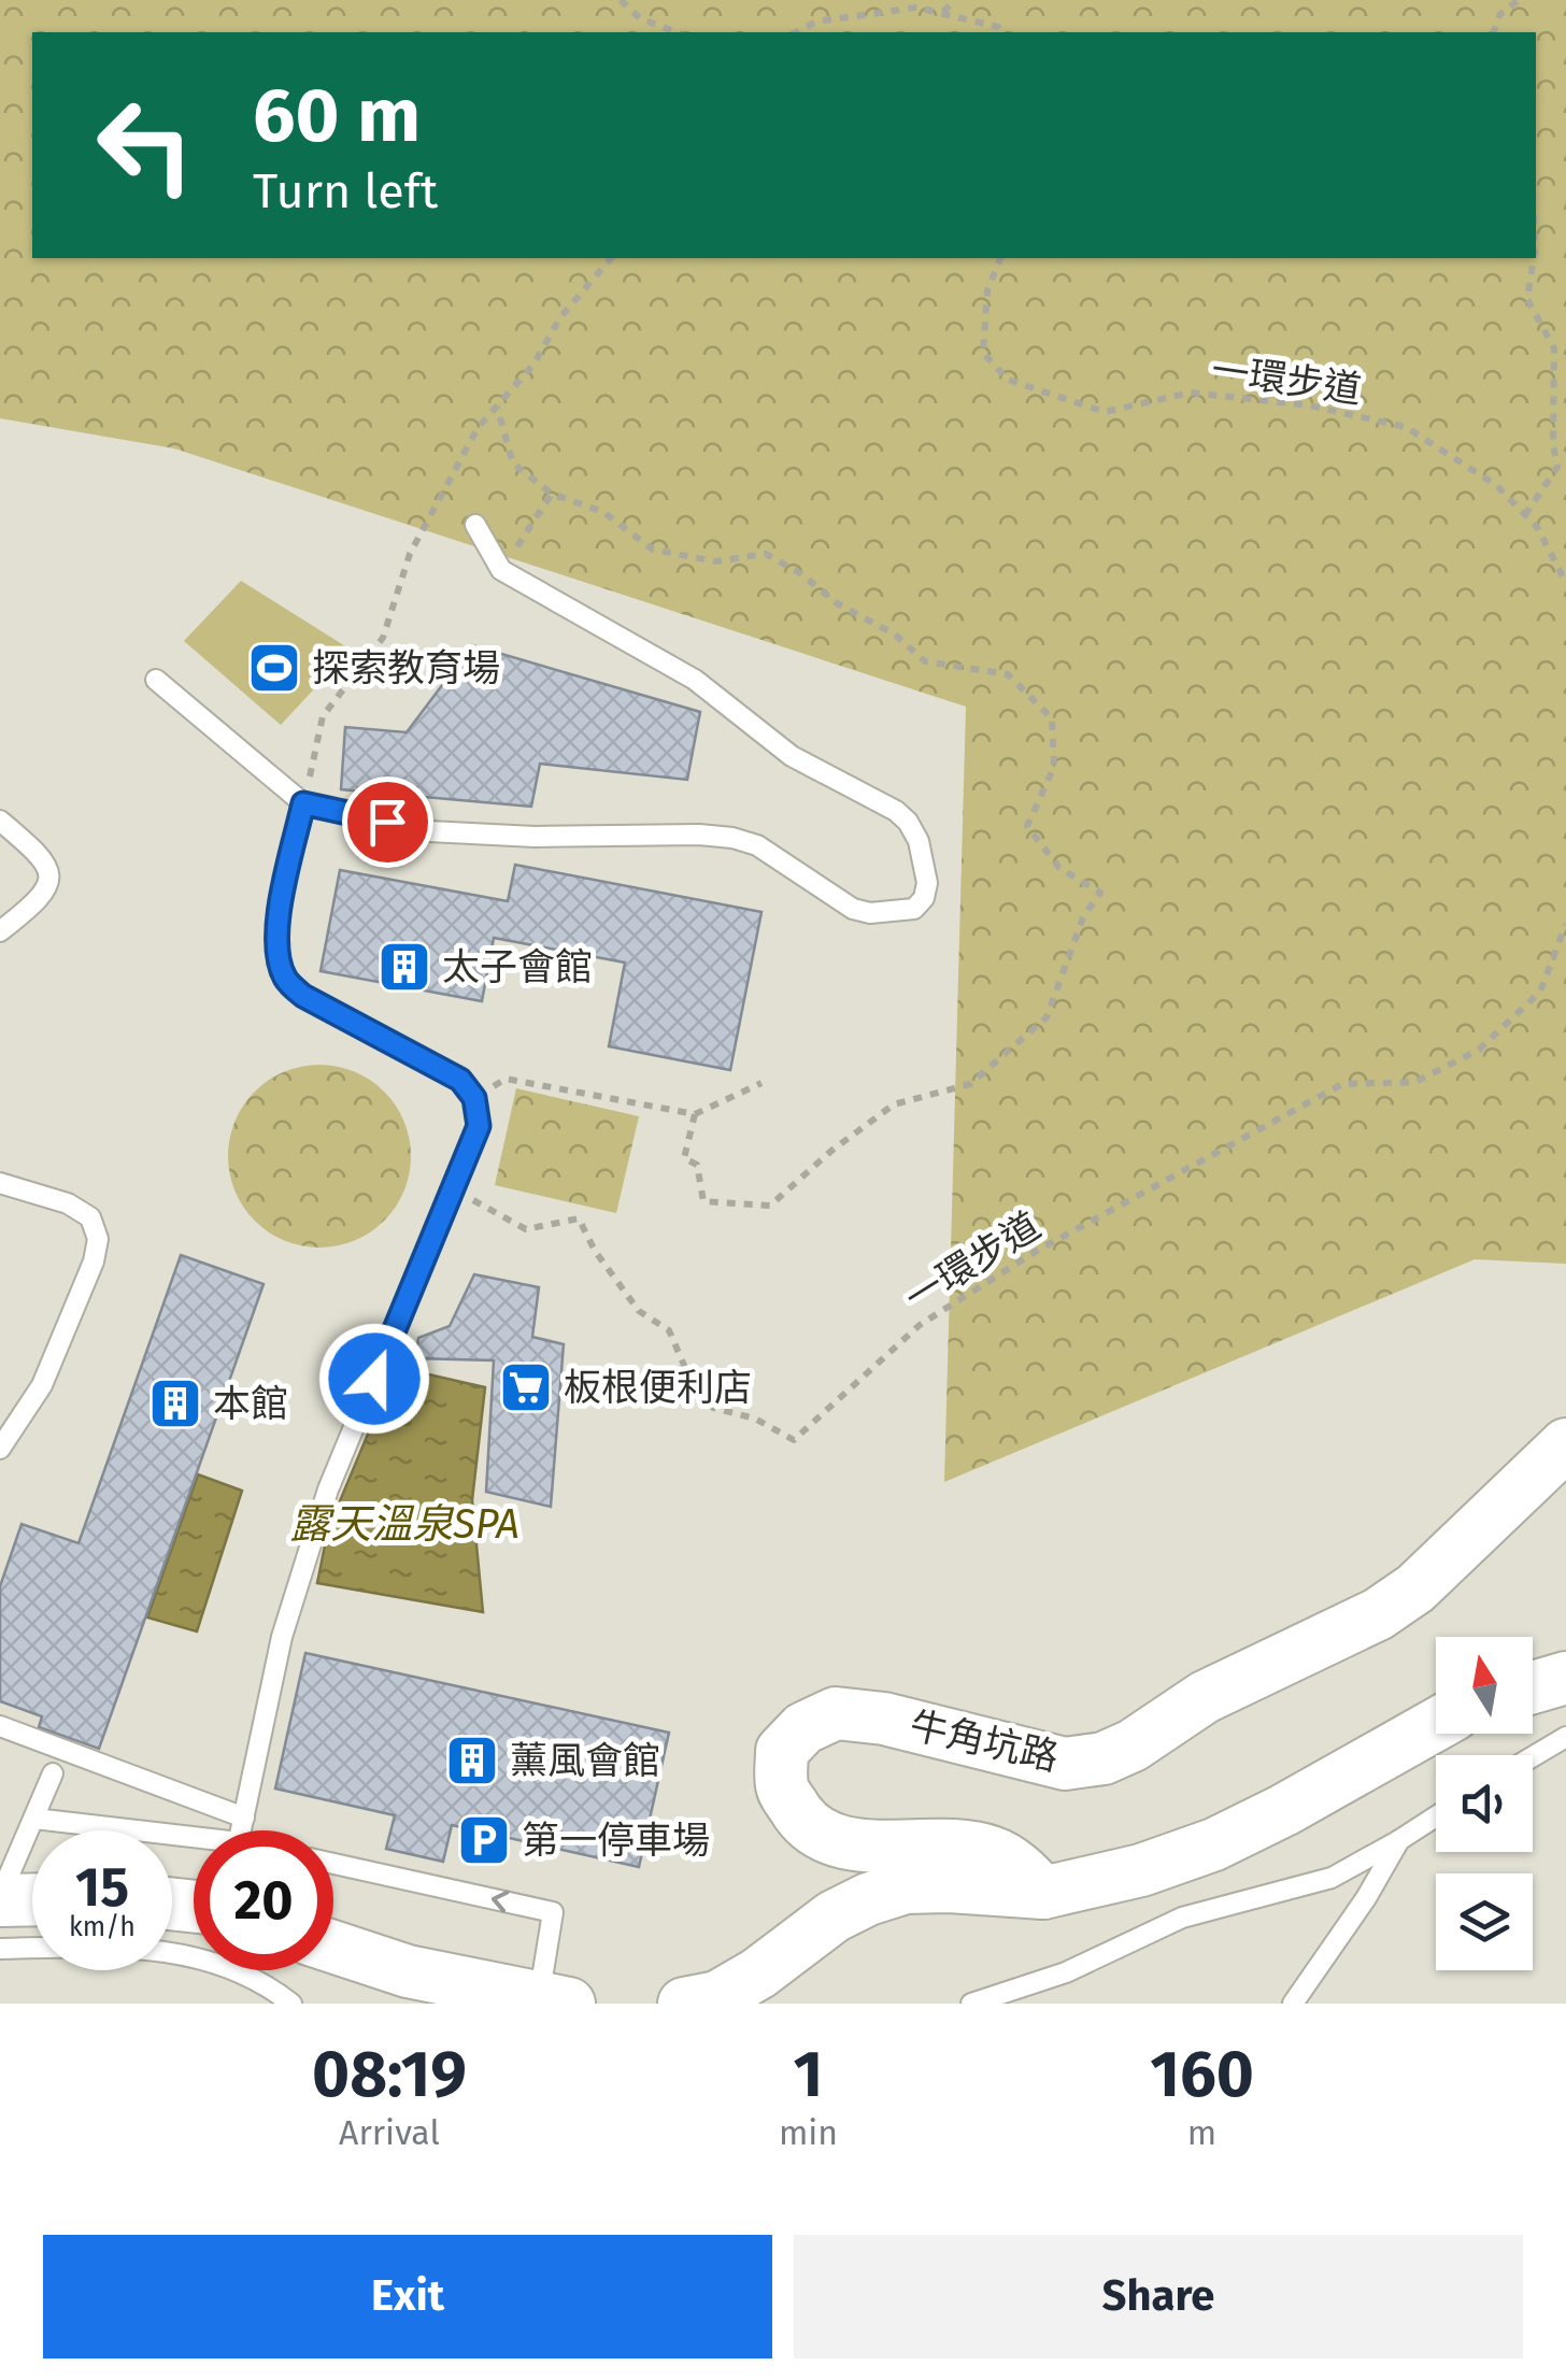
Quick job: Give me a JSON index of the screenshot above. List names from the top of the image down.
{
  "streets": {
    "street": ["牛角坑路"],
    "path": ["一環步道"]
  },
  "water": ["露天溫泉SPA"],
  "places": {
    "sports": ["探索教育場"],
    "building": ["太子會館", "本館", "薰風會館"],
    "supermarket": ["板根便利店"],
    "parking": ["第一停車場"]
  },
  "north": "top",
  "page": {
    "turn": ["60 m", "Turn left"],
    "speed": "15 km/h",
    "limit": "20",
    "eta": [
      "08:19",
      "Arrival",
      "1",
      "min",
      "160",
      "m"
    ],
    "buttons": ["Exit", "Share"]
  }
}
